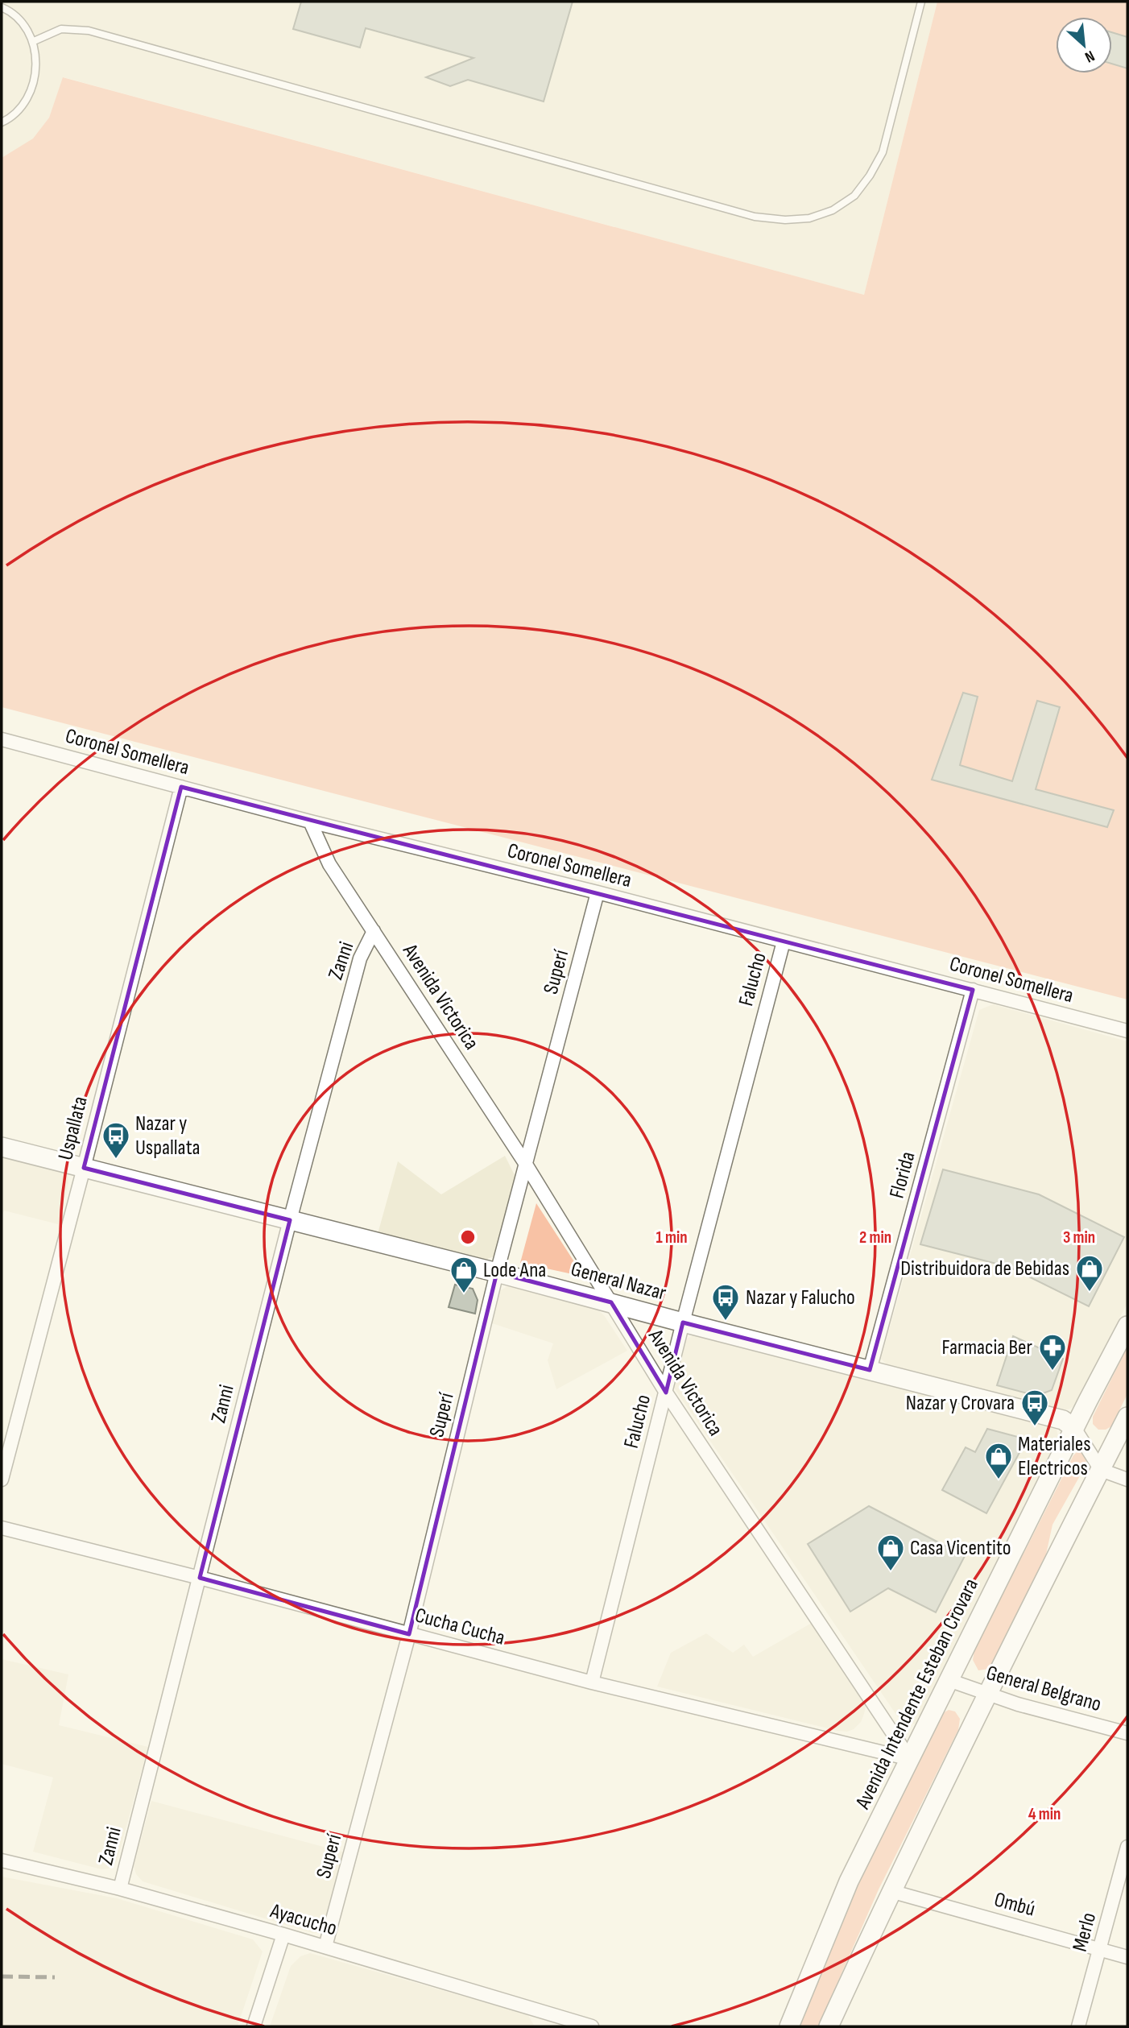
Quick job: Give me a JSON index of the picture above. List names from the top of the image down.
{
  "streets": {
    "main road": ["General Nazar", "Avenida Intendente Esteban Crovara"],
    "street": [
      "Coronel Somellera",
      "Zanni",
      "Superí",
      "Falucho",
      "Avenida Victorica",
      "Uspallata",
      "Florida",
      "Cucha Cucha",
      "General Belgrano",
      "Ombú",
      "Ayacucho",
      "Merlo"
    ]
  },
  "crossings": [
    ["Coronel Somellera", "Superí"],
    ["Coronel Somellera", "Falucho"],
    ["Coronel Somellera", "Avenida Victorica"],
    ["Coronel Somellera", "Uspallata"],
    ["Coronel Somellera", "Florida"],
    ["Zanni", "Avenida Victorica"],
    ["Zanni", "General Nazar"],
    ["Zanni", "Cucha Cucha"],
    ["Zanni", "Ayacucho"],
    ["Superí", "Avenida Victorica"],
    ["Superí", "General Nazar"],
    ["Superí", "Cucha Cucha"],
    ["Superí", "Ayacucho"],
    ["Falucho", "Avenida Victorica"],
    ["Falucho", "General Nazar"],
    ["Falucho", "Cucha Cucha"],
    ["Avenida Victorica", "General Nazar"],
    ["Avenida Victorica", "Cucha Cucha"],
    ["Avenida Victorica", "Avenida Intendente Esteban Crovara"],
    ["Uspallata", "General Nazar"],
    ["Florida", "General Nazar"],
    ["General Nazar", "Avenida Intendente Esteban Crovara"],
    ["Cucha Cucha", "Avenida Intendente Esteban Crovara"],
    ["General Belgrano", "Avenida Intendente Esteban Crovara"],
    ["Ombú", "Merlo"]
  ],
  "places": {
    "bus stop": ["Nazar y Uspallata", "Nazar y Falucho", "Nazar y Crovara"],
    "shop": [
      "Distribuidora de Bebidas",
      "Lode Ana",
      "Materiales Electricos",
      "Casa Vicentito"
    ],
    "pharmacy": ["Farmacia Ber"]
  },
  "north": "bottom right",
  "rings": [
    "1 min",
    "2 min",
    "3 min",
    "4 min"
  ]
}
